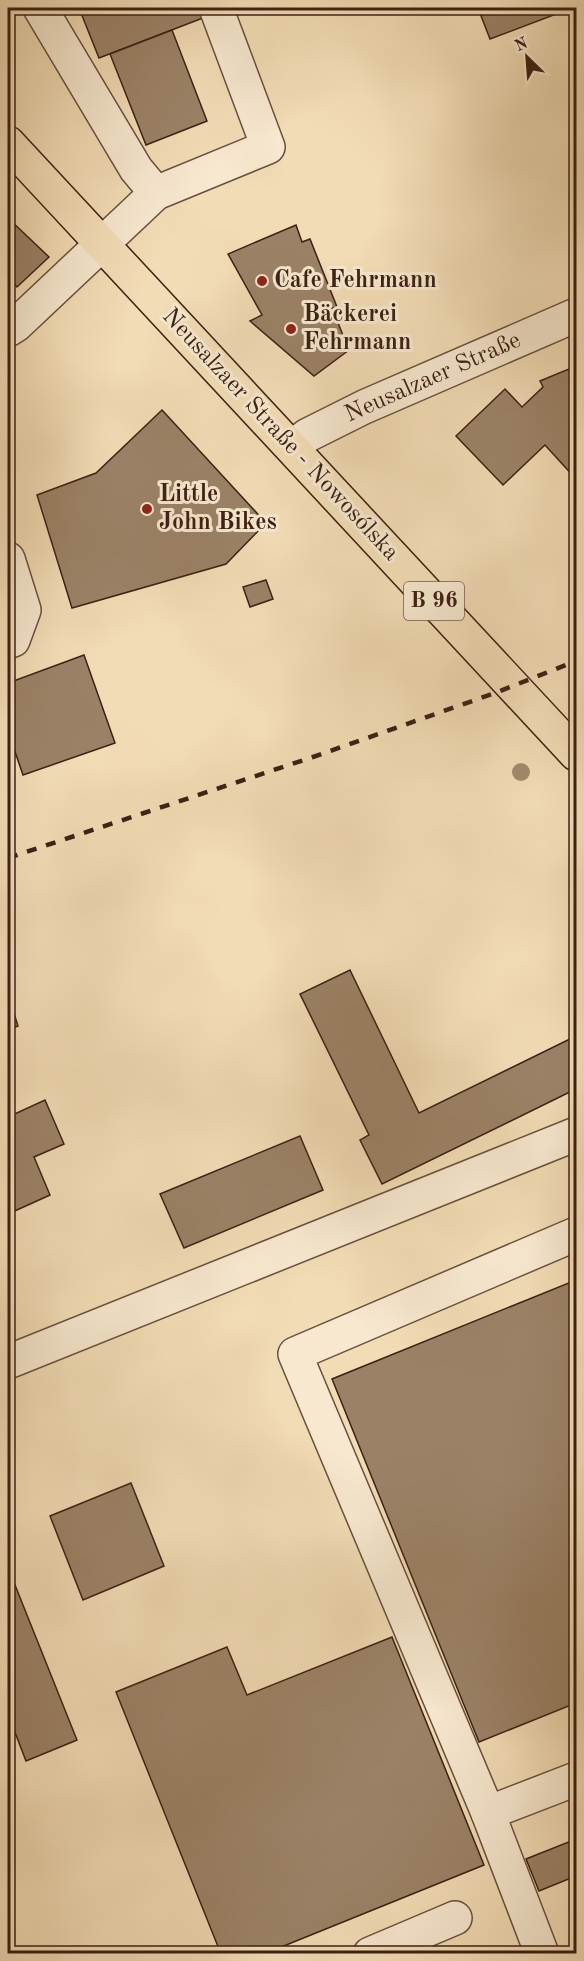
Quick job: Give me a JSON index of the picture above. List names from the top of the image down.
{
  "streets": {
    "main road": ["Neusalzaer Straße - Nowosólska", "B 96"],
    "street": ["Neusalzaer Straße"]
  },
  "crossings": [
    ["Neusalzaer Straße", "Neusalzaer Straße - Nowosólska"]
  ],
  "places": ["Cafe Fehrmann", "Bäckerei Fehrmann", "Little John Bikes"],
  "north": "top left"
}
